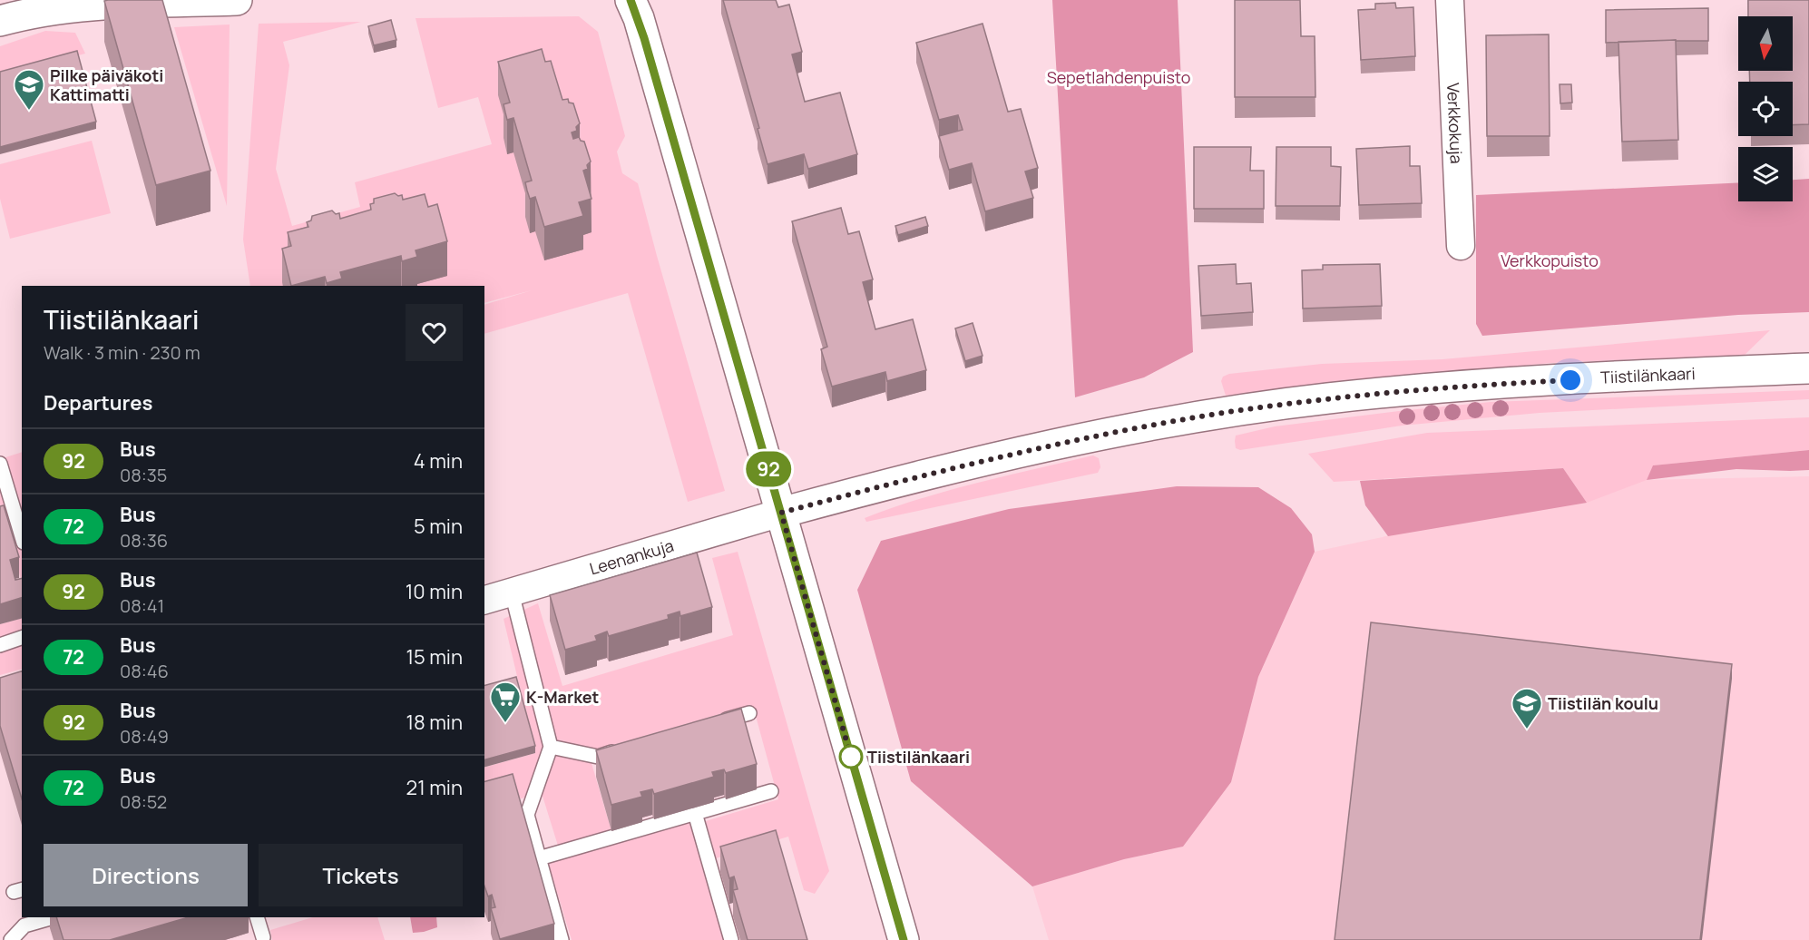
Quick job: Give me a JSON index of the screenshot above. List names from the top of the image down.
{
  "streets": {
    "street": ["Verkkokuja", "Tiistilänkaari", "Leenankuja"]
  },
  "crossings": [
    ["Tiistilänkaari", "Leenankuja"]
  ],
  "parks": ["Sepetlahdenpuisto", "Verkkopuisto"],
  "places": {
    "school or university": ["Pilke päiväkoti Kattimatti", "Tiistilän koulu"],
    "supermarket": ["K-Market"],
    "other": ["Tiistilänkaari"]
  },
  "lines": ["bus line 92"],
  "north": "bottom",
  "page": {
    "on_map": "92",
    "heading": [
      ["Tiistilänkaari", "Walk · 3 min · 230 m"],
      "Departures"
    ],
    "list": [
      {
        "mark": "92",
        "name": "Bus",
        "note": "08:35",
        "value": "4 min"
      },
      {
        "mark": "72",
        "name": "Bus",
        "note": "08:36",
        "value": "5 min"
      },
      {
        "mark": "92",
        "name": "Bus",
        "note": "08:41",
        "value": "10 min"
      },
      {
        "mark": "72",
        "name": "Bus",
        "note": "08:46",
        "value": "15 min"
      },
      {
        "mark": "92",
        "name": "Bus",
        "note": "08:49",
        "value": "18 min"
      },
      {
        "mark": "72",
        "name": "Bus",
        "note": "08:52",
        "value": "21 min"
      }
    ],
    "buttons": ["Directions", "Tickets"]
  }
}
